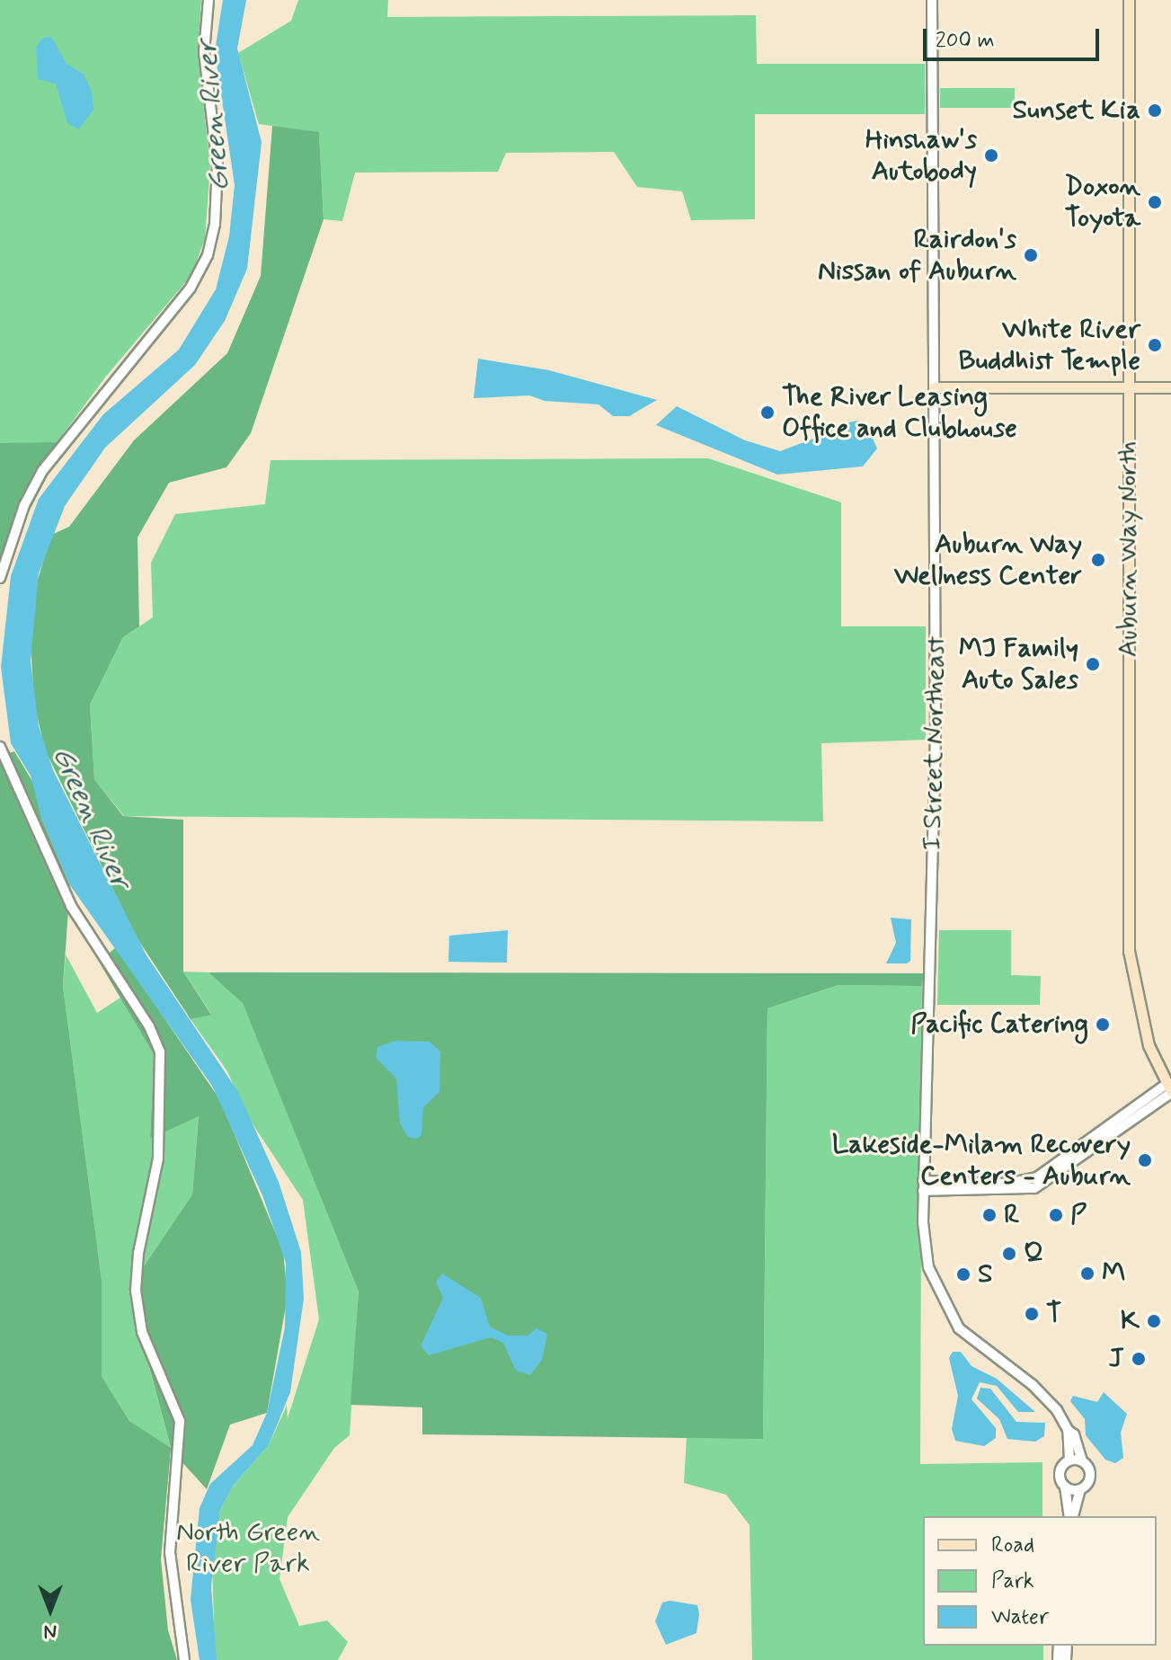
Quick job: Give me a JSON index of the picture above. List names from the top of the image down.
{
  "streets": {
    "main road": ["Auburn Way North"],
    "street": ["I Street Northeast"]
  },
  "water": ["Green River"],
  "parks": ["North Green River Park"],
  "places": [
    "Sunset Kia",
    "Hinshaw's Autobody",
    "Doxon Toyota",
    "Rairdon's Nissan of Auburn",
    "White River Buddhist Temple",
    "The River Leasing Office and Clubhouse",
    "Auburn Way Wellness Center",
    "MJ Family Auto Sales",
    "Pacific Catering",
    "Lakeside-Milam Recovery Centers - Auburn",
    "R",
    "P",
    "Q",
    "M",
    "S",
    "T",
    "K",
    "J"
  ],
  "legend": ["Road", "Park", "Water"],
  "scale_bar": "200 m",
  "north": "bottom"
}
